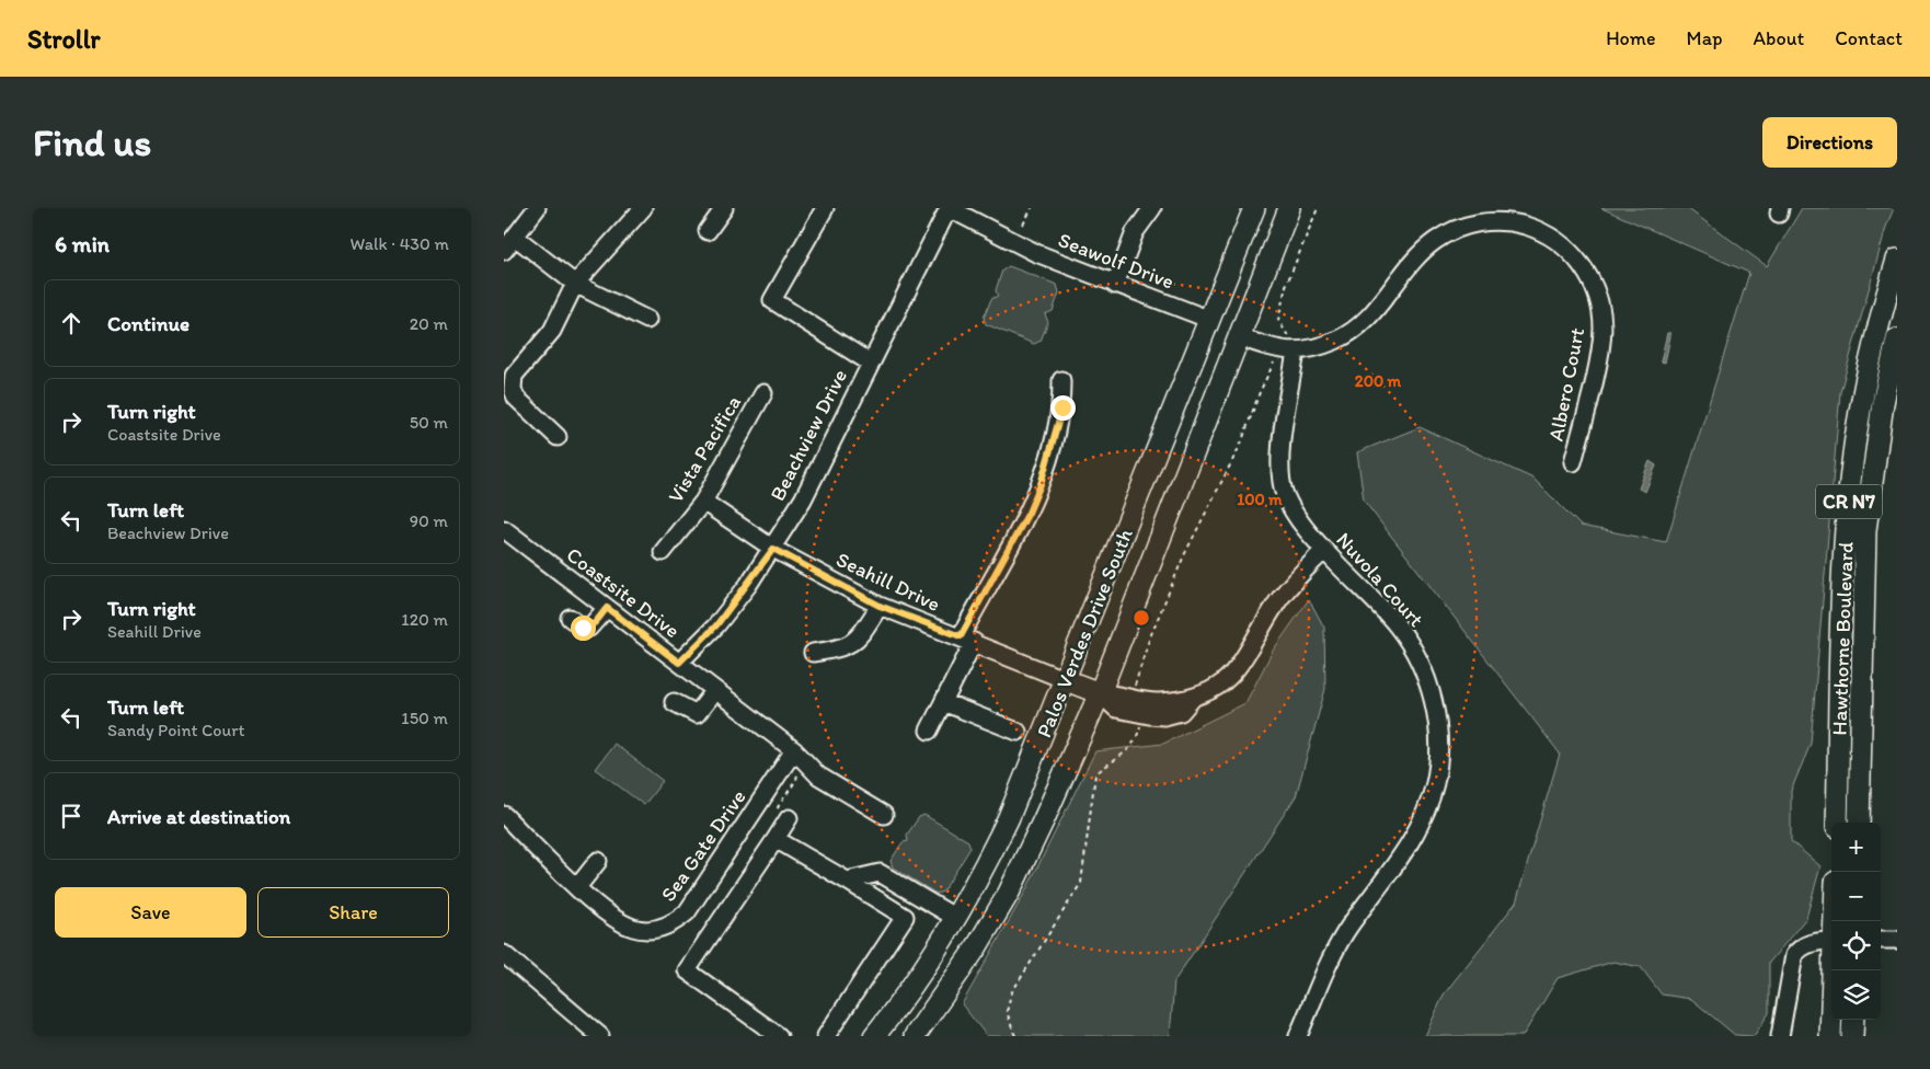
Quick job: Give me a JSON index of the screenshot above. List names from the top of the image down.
{
  "streets": {
    "main road": ["CR N7", "Palos Verdes Drive South", "Hawthorne Boulevard"],
    "street": [
      "Seawolf Drive",
      "Albero Court",
      "Beachview Drive",
      "Vista Pacifica",
      "Nuvola Court",
      "Seahill Drive",
      "Coastsite Drive",
      "Sea Gate Drive"
    ]
  },
  "crossings": [
    ["Seawolf Drive", "Beachview Drive"],
    ["Seawolf Drive", "Palos Verdes Drive South"],
    ["Albero Court", "Nuvola Court"],
    ["Beachview Drive", "Seahill Drive"],
    ["Beachview Drive", "Coastsite Drive"],
    ["Vista Pacifica", "Seahill Drive"],
    ["Seahill Drive", "Palos Verdes Drive South"],
    ["Coastsite Drive", "Sea Gate Drive"]
  ],
  "page": {
    "header": "Strollr",
    "nav": [
      "Home",
      "Map",
      "About",
      "Contact"
    ],
    "buttons": [
      "Directions",
      ["Save", "Share"]
    ],
    "title": "Find us",
    "heading": ["6 min", "Walk · 430 m"],
    "list": [
      ["Continue", "20 m"],
      ["Turn right", "Coastsite Drive", "50 m"],
      ["Turn left", "Beachview Drive", "90 m"],
      ["Turn right", "Seahill Drive", "120 m"],
      ["Turn left", "Sandy Point Court", "150 m"],
      "Arrive at destination"
    ],
    "map_buttons": ["+", "−"]
  },
  "rings": ["200 m", "100 m"]
}
